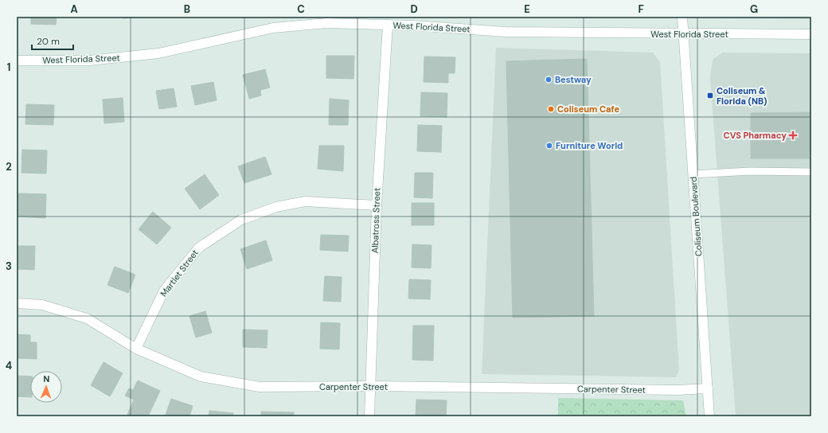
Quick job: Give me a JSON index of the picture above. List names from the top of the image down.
{
  "streets": {
    "street": [
      "West Florida Street",
      "Coliseum Boulevard",
      "Albatross Street",
      "Martlet Street",
      "Carpenter Street"
    ]
  },
  "crossings": [
    ["West Florida Street", "Coliseum Boulevard"],
    ["West Florida Street", "Albatross Street"],
    ["Coliseum Boulevard", "Carpenter Street"],
    ["Albatross Street", "Martlet Street"],
    ["Albatross Street", "Carpenter Street"],
    ["Martlet Street", "Carpenter Street"]
  ],
  "places": {
    "other": ["Bestway", "Coliseum Cafe", "Furniture World"],
    "transit": ["Coliseum & Florida (NB)"],
    "health": ["CVS Pharmacy"]
  },
  "scale_bar": "20 m",
  "north": "top",
  "grid": {
    "columns": [
      "A",
      "B",
      "C",
      "D",
      "E",
      "F",
      "G"
    ],
    "rows": [
      "1",
      "2",
      "3",
      "4"
    ]
  }
}
